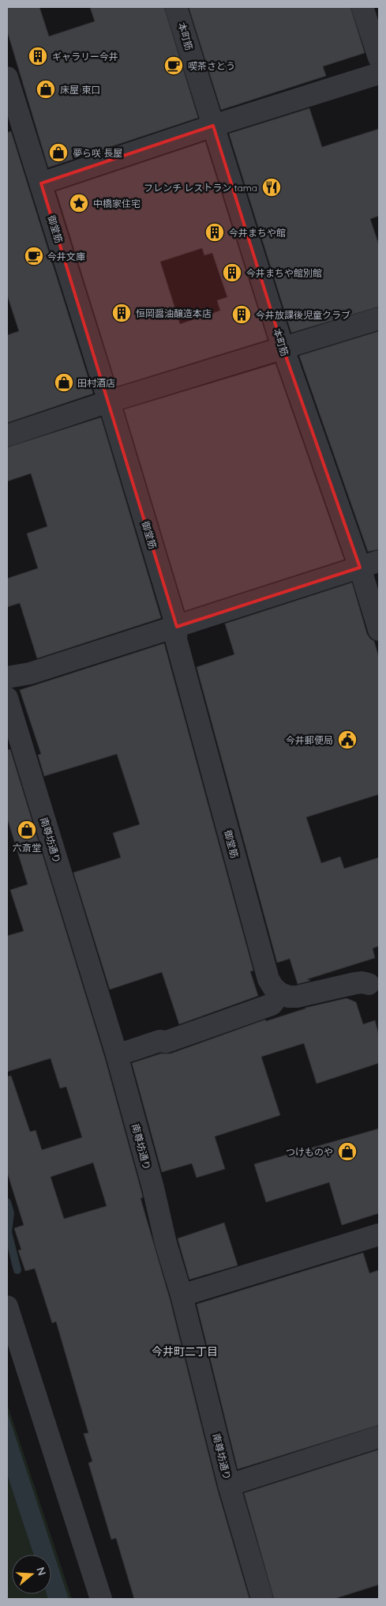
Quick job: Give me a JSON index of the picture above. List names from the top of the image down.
{
  "streets": {
    "street": ["本町筋", "御堂筋", "南尊坊通り"]
  },
  "districts": ["今井町二丁目"],
  "places": {
    "building": [
      "ギャラリー今井",
      "今井まちや館",
      "今井まちや館別館",
      "恒岡醤油醸造本店",
      "今井放課後児童クラブ"
    ],
    "cafe": ["喫茶さとう", "今井文庫"],
    "shop": [
      "床屋 東口",
      "夢ら咲 長屋",
      "田村酒店",
      "六斎堂",
      "つけものや"
    ],
    "restaurant": ["フレンチ レストラン tama"],
    "place": ["中橋家住宅"],
    "public building": ["今井郵便局"]
  },
  "north": "right"
}
